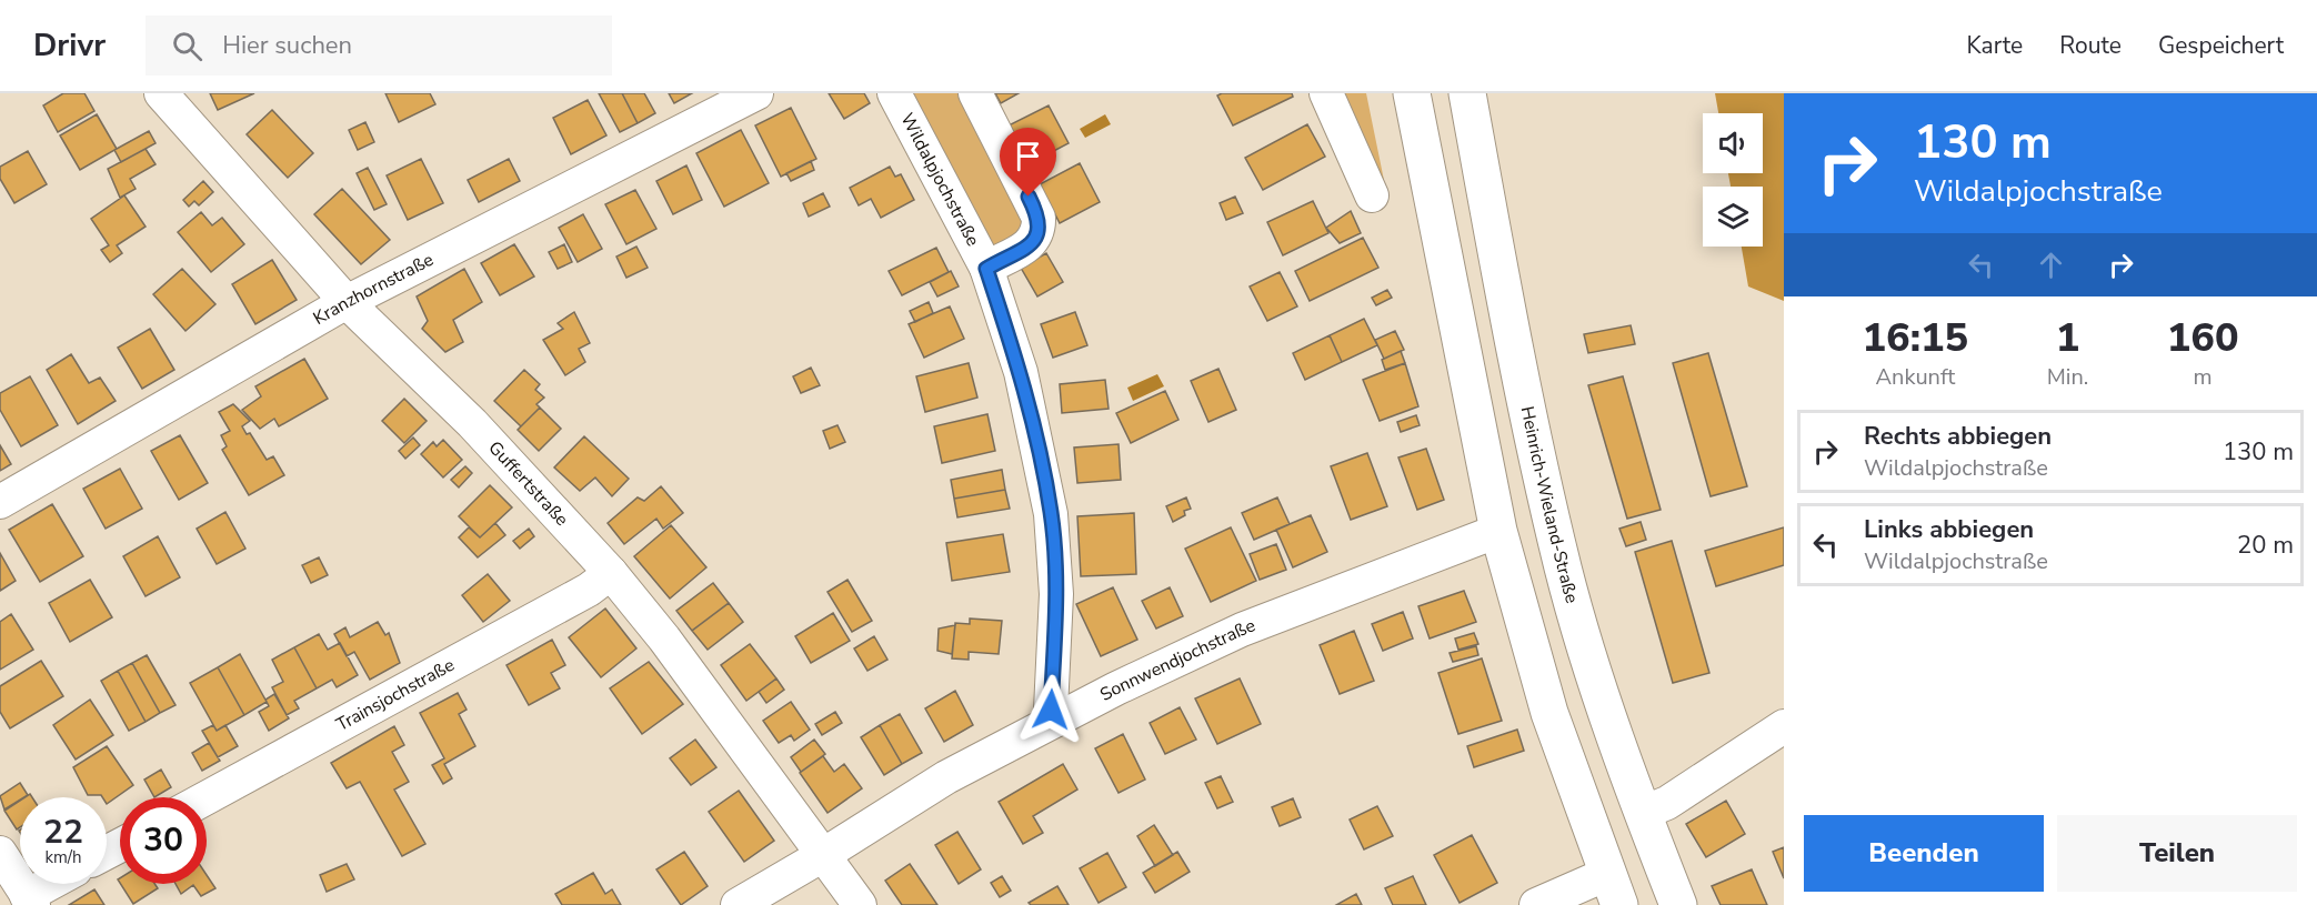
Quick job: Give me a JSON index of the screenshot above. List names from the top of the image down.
{
  "streets": {
    "main road": ["Heinrich-Wieland-Straße"],
    "street": [
      "Wildalpjochstraße",
      "Kranzhornstraße",
      "Guffertstraße",
      "Sonnwendjochstraße",
      "Trainsjochstraße"
    ]
  },
  "crossings": [
    ["Wildalpjochstraße", "Sonnwendjochstraße"],
    ["Kranzhornstraße", "Guffertstraße"],
    ["Guffertstraße", "Sonnwendjochstraße"],
    ["Guffertstraße", "Trainsjochstraße"]
  ],
  "page": {
    "header": "Drivr",
    "search": "Hier suchen",
    "nav": ["Karte", "Route", "Gespeichert"],
    "turn": ["130 m", "Wildalpjochstraße"],
    "eta": [
      "16:15",
      "Ankunft",
      "1",
      "Min.",
      "160",
      "m"
    ],
    "list": [
      {
        "name": "Rechts abbiegen",
        "note": "Wildalpjochstraße",
        "value": "130 m"
      },
      {
        "name": "Links abbiegen",
        "note": "Wildalpjochstraße",
        "value": "20 m"
      }
    ],
    "speed": "22 km/h",
    "limit": "30",
    "buttons": ["Beenden", "Teilen"]
  }
}
